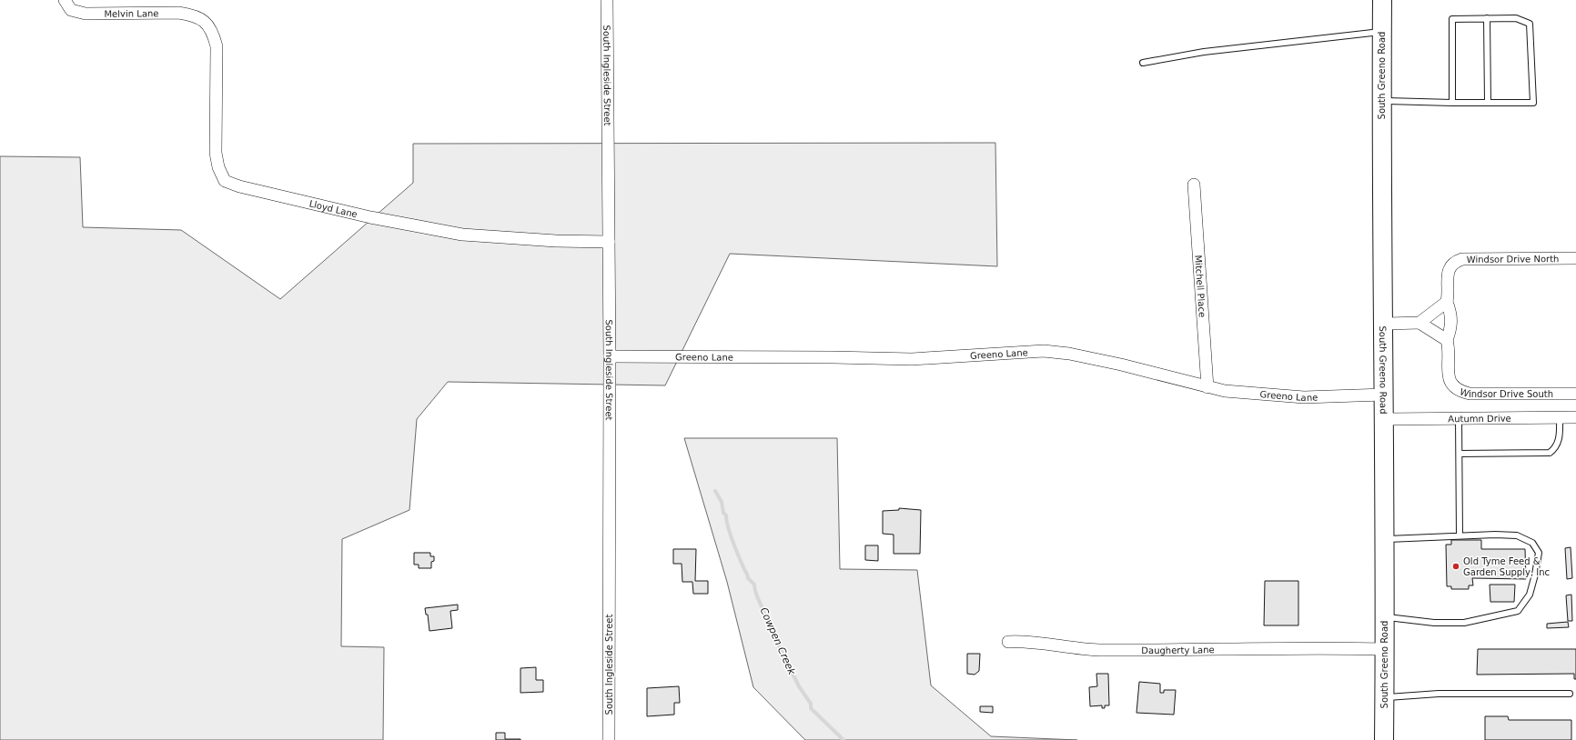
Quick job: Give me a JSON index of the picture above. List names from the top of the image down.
{
  "streets": {
    "main road": ["South Greeno Road"],
    "street": [
      "Melvin Lane",
      "South Ingleside Street",
      "Lloyd Lane",
      "Windsor Drive North",
      "Mitchell Place",
      "Greeno Lane",
      "Windsor Drive South",
      "Autumn Drive",
      "Daugherty Lane"
    ]
  },
  "crossings": [
    ["Melvin Lane", "Lloyd Lane"],
    ["South Ingleside Street", "Lloyd Lane"],
    ["South Ingleside Street", "Greeno Lane"],
    ["South Greeno Road", "Greeno Lane"],
    ["South Greeno Road", "Autumn Drive"],
    ["South Greeno Road", "Daugherty Lane"],
    ["Mitchell Place", "Greeno Lane"]
  ],
  "water": ["Cowpen Creek"],
  "places": ["Old Tyme Feed & Garden Supply, Inc"]
}
